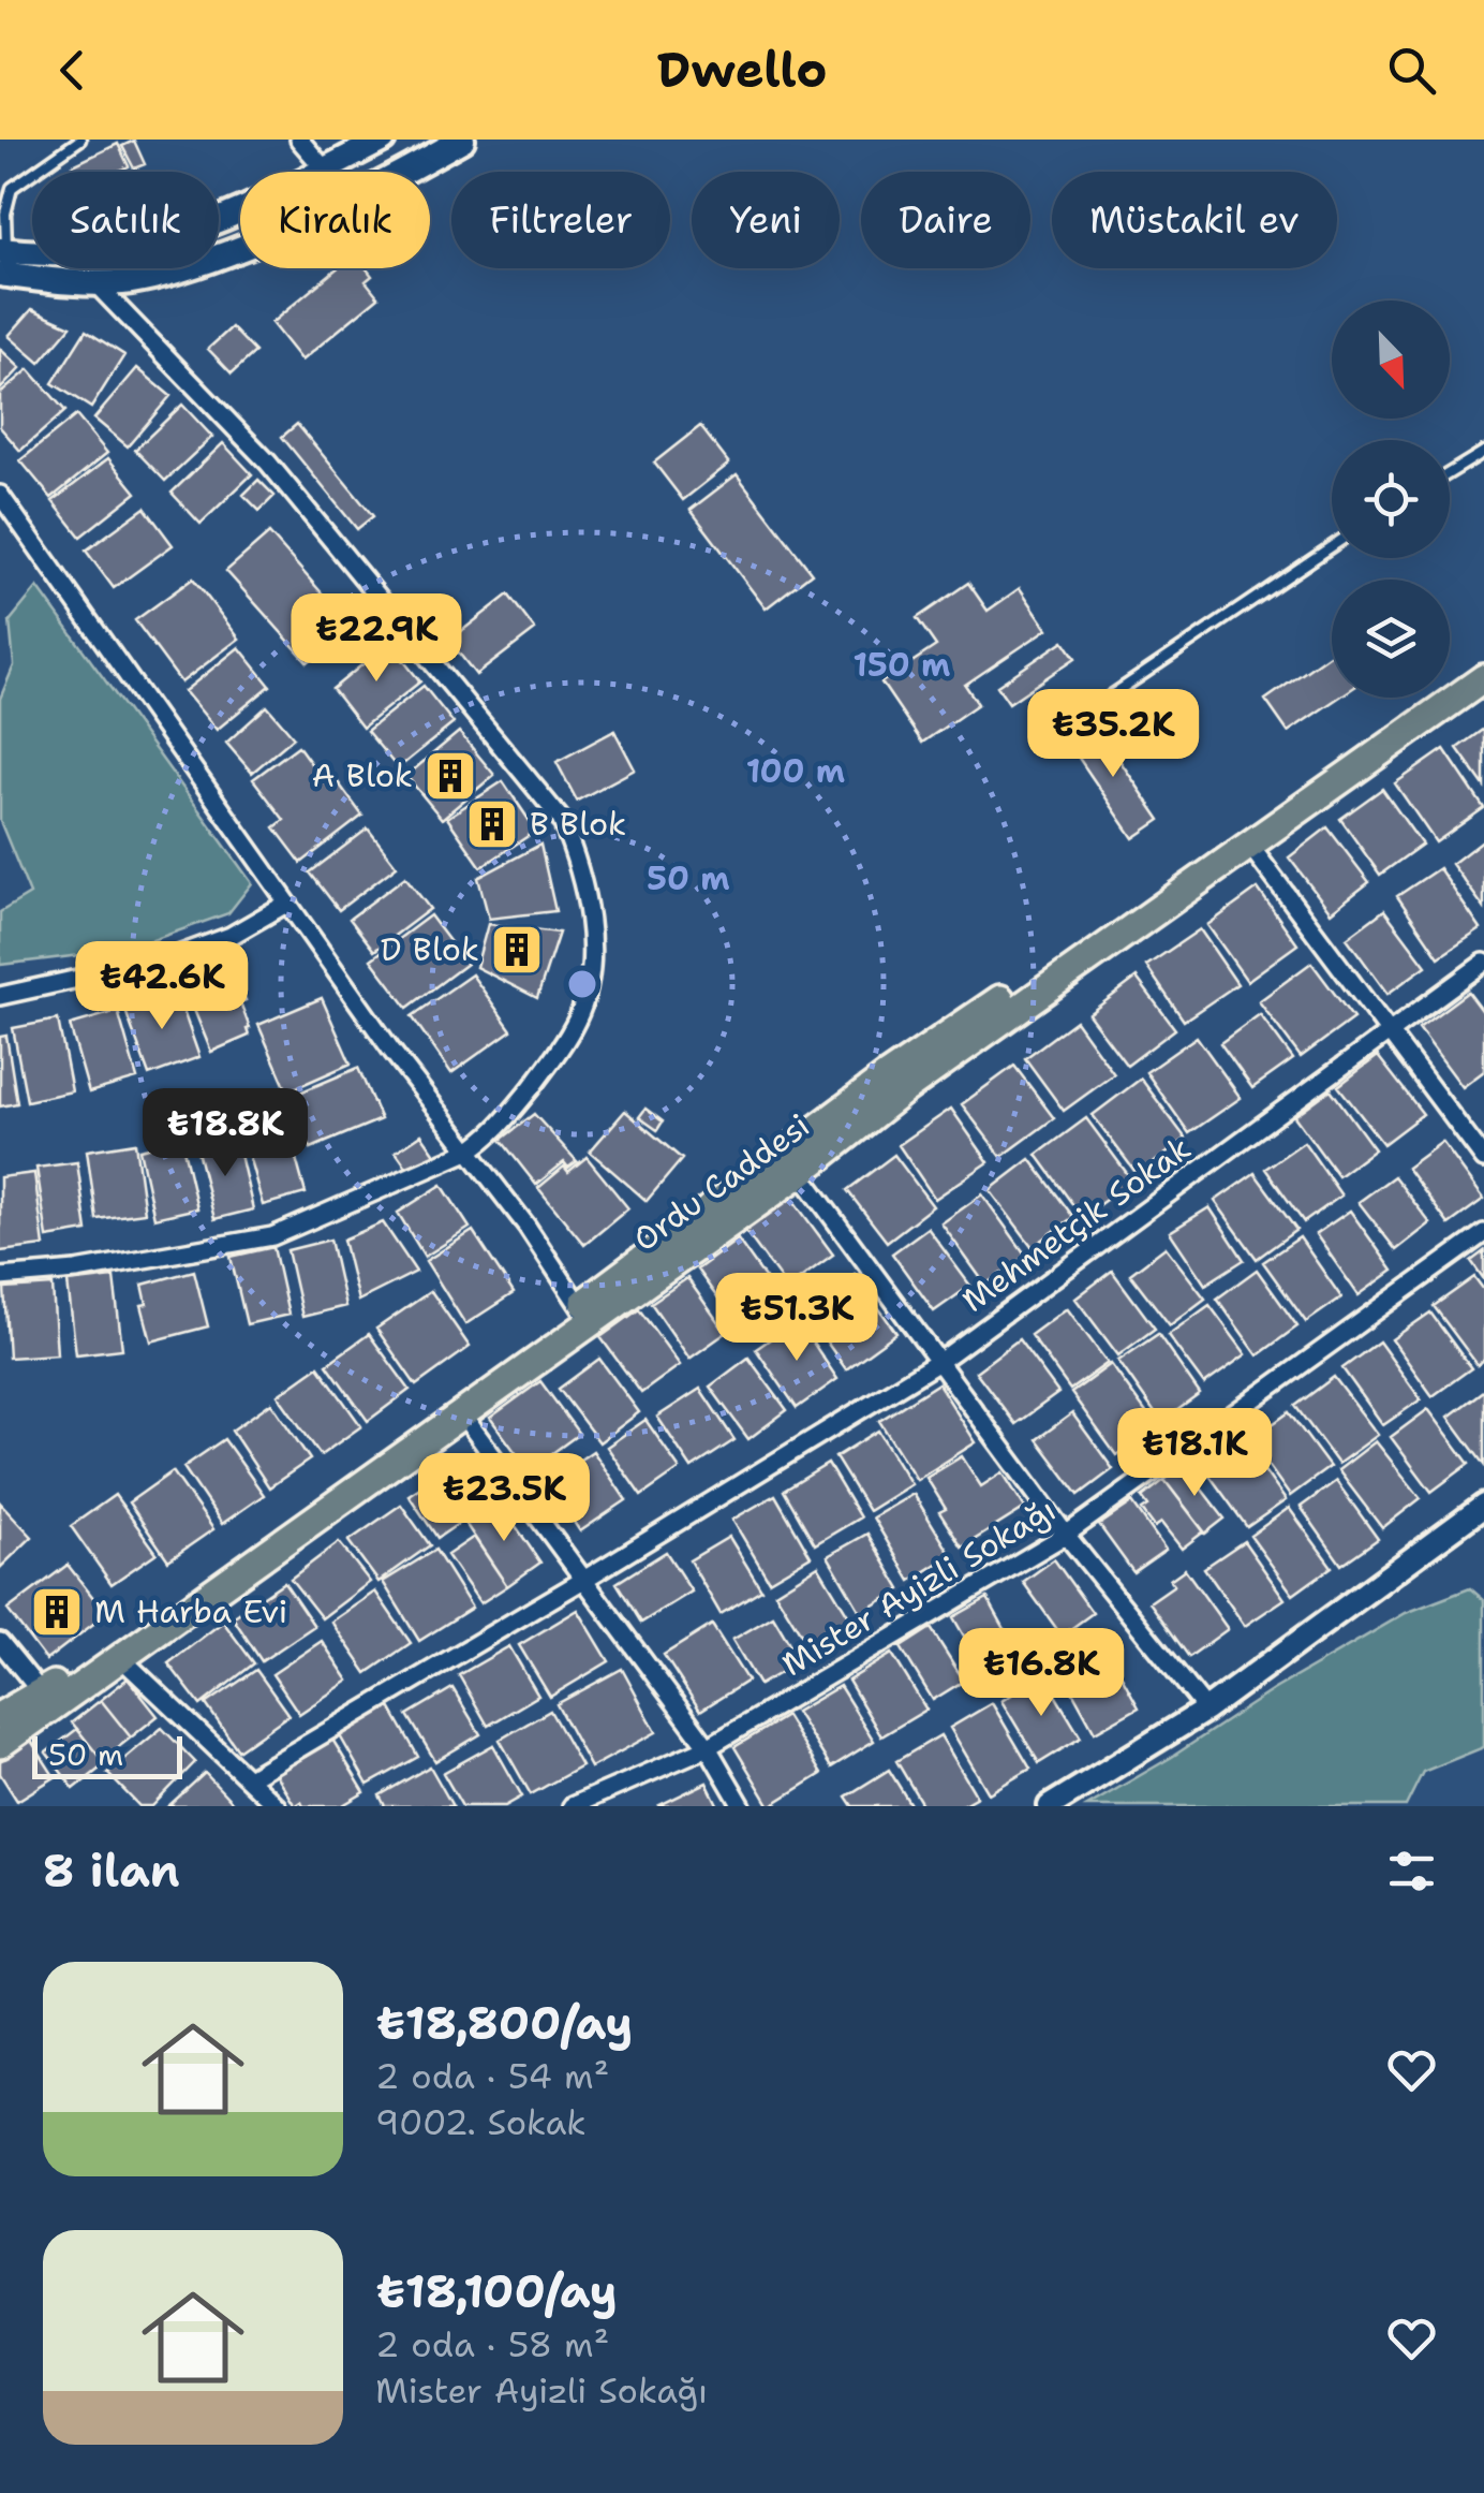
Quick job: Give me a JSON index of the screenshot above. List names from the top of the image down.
{
  "streets": {
    "main road": ["Ordu Caddesi"],
    "street": ["Mehmetçik Sokak", "Mister Ayizli Sokağı"]
  },
  "places": {
    "building": [
      "A Blok",
      "B Blok",
      "D Blok",
      "M Harba Evi"
    ]
  },
  "scale_bar": "50 m",
  "north": "bottom right",
  "page": {
    "header": "Dwello",
    "chip": [
      "Satılık",
      "Kiralık",
      "Filtreler",
      "Yeni",
      "Daire",
      "Müstakil ev"
    ],
    "price": [
      "₺22.9K",
      "₺35.2K",
      "₺42.6K",
      "₺18.8K",
      "₺51.3K",
      "₺18.1K",
      "₺23.5K",
      "₺16.8K"
    ],
    "scale": "50 m",
    "heading": "8 ilan",
    "list": [
      {
        "name": "₺18,800/ay",
        "note": "2 oda · 54 m² · 9002. Sokak"
      },
      {
        "name": "₺18,100/ay",
        "note": "2 oda · 58 m² · Mister Ayizli Sokağı"
      }
    ]
  },
  "rings": ["150 m", "100 m", "50 m"]
}
